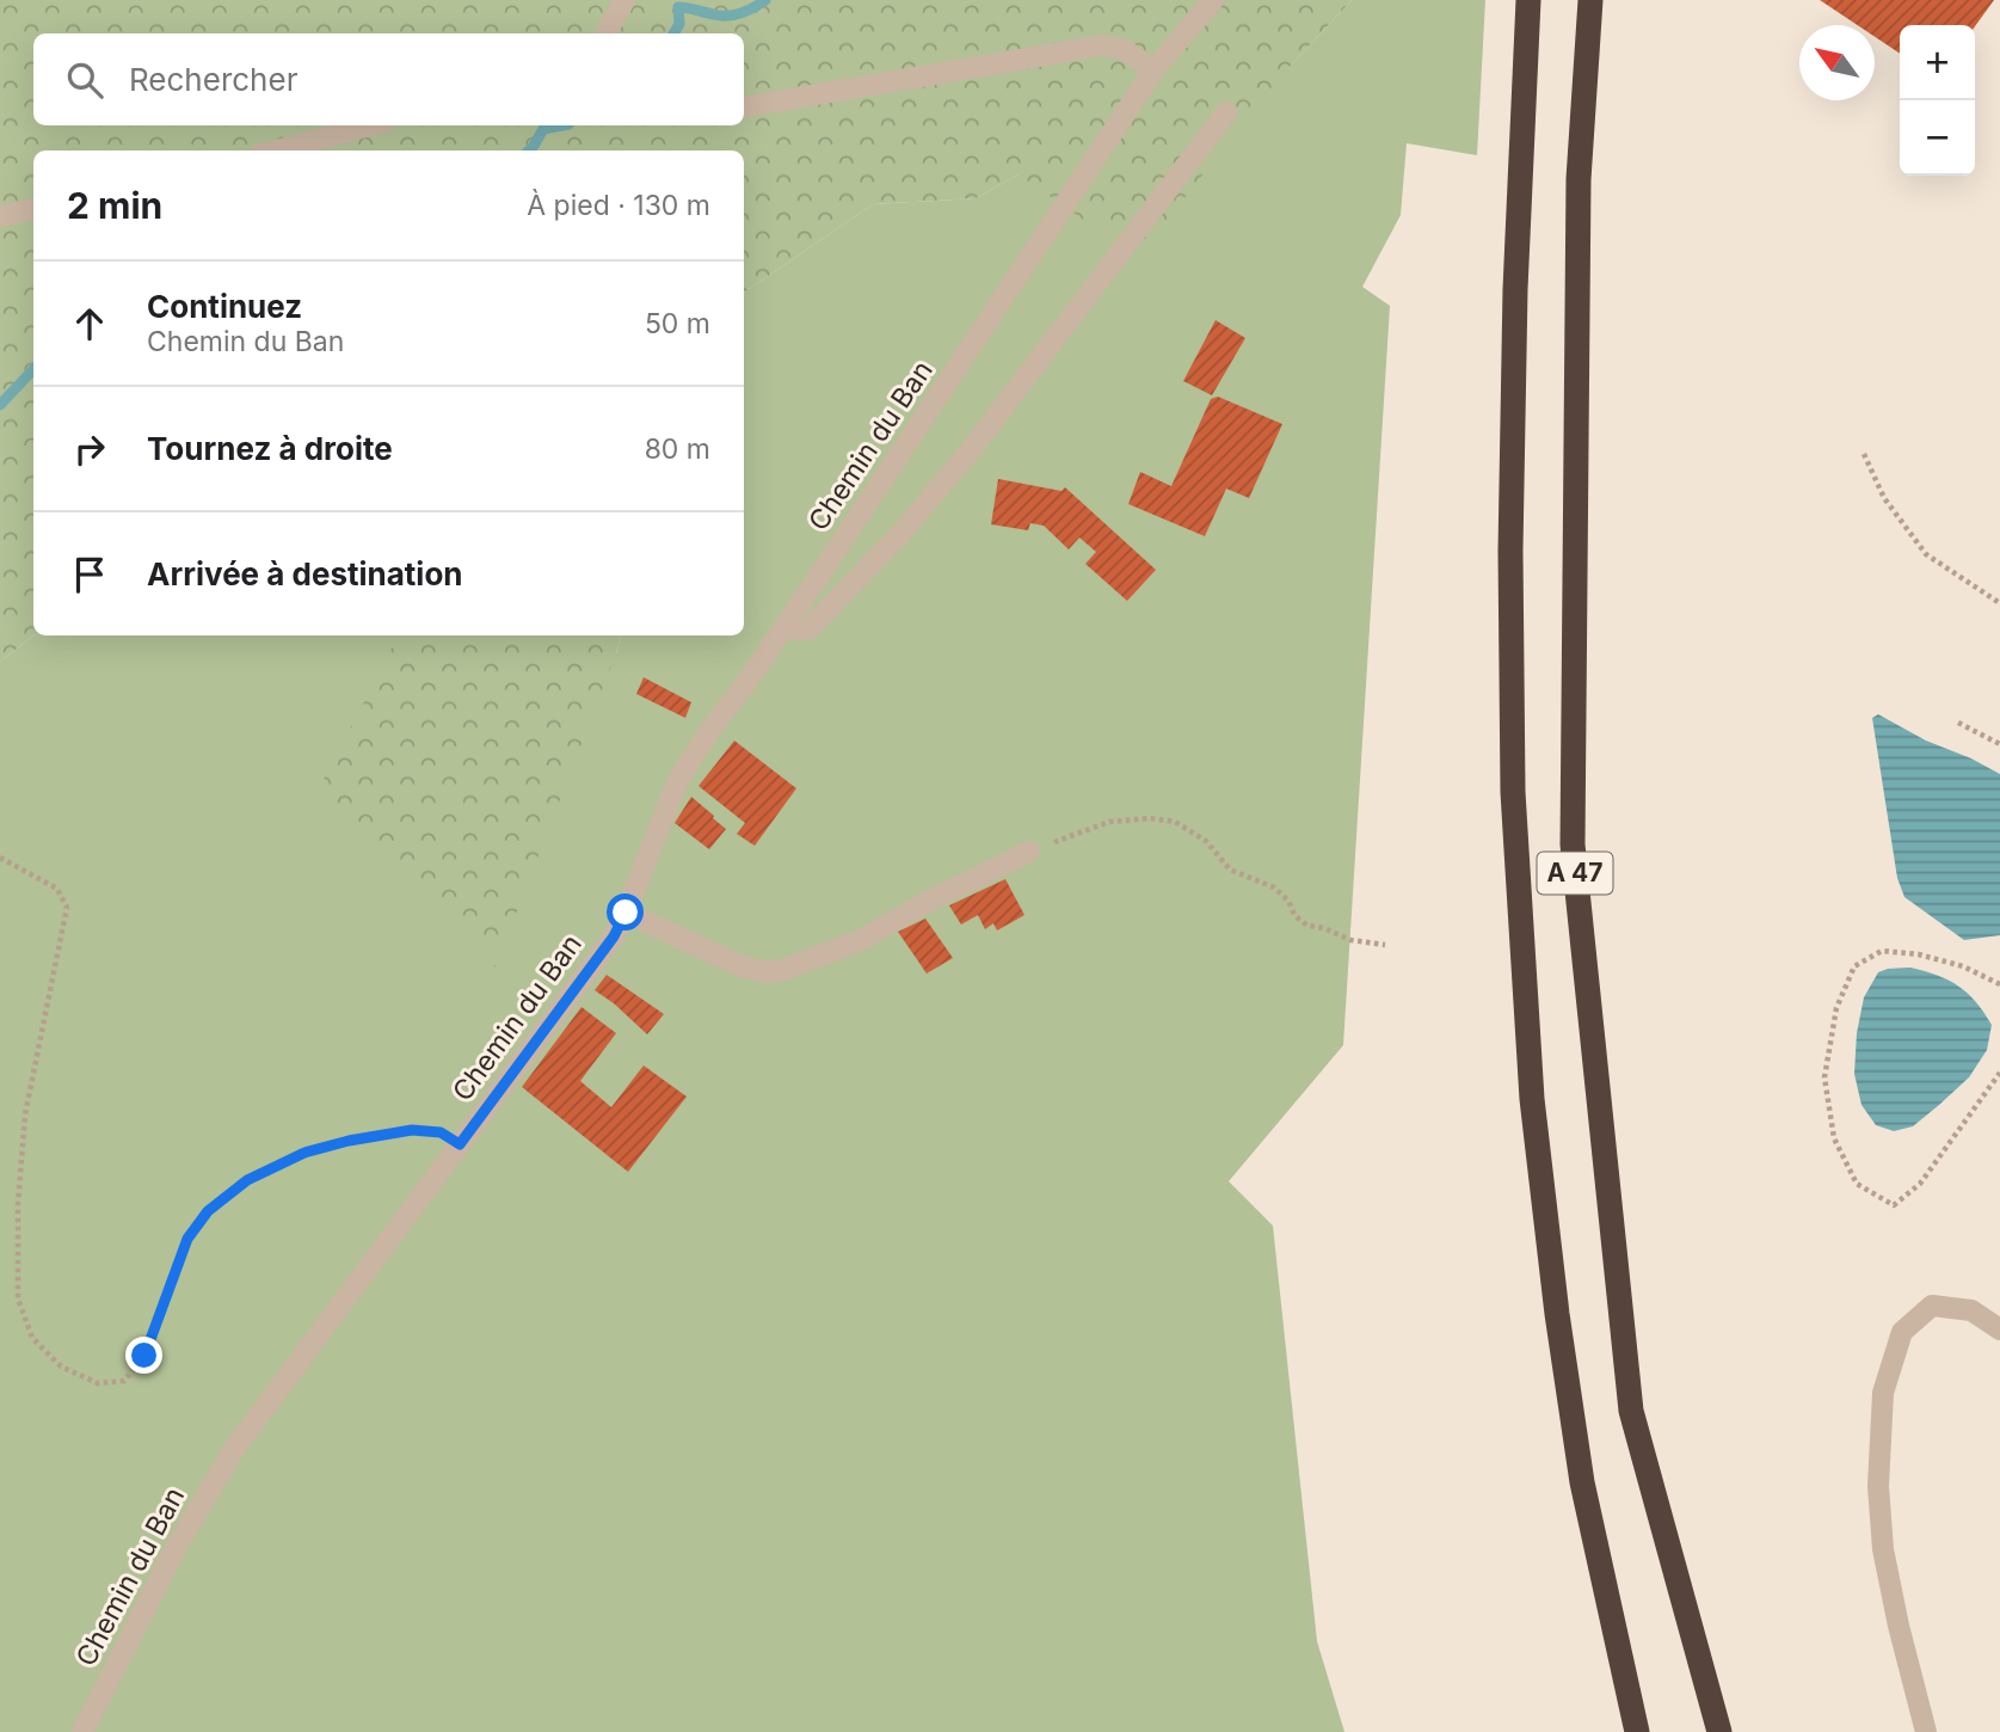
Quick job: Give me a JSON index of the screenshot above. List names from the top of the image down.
{
  "streets": {
    "highway": ["A 47"],
    "street": ["Chemin du Ban"]
  },
  "north": "top left",
  "page": {
    "map_buttons": ["+", "−"],
    "search": "Rechercher",
    "heading": ["2 min", "À pied · 130 m"],
    "list": [
      ["Continuez", "Chemin du Ban", "50 m"],
      ["Tournez à droite", "80 m"],
      "Arrivée à destination"
    ]
  }
}
